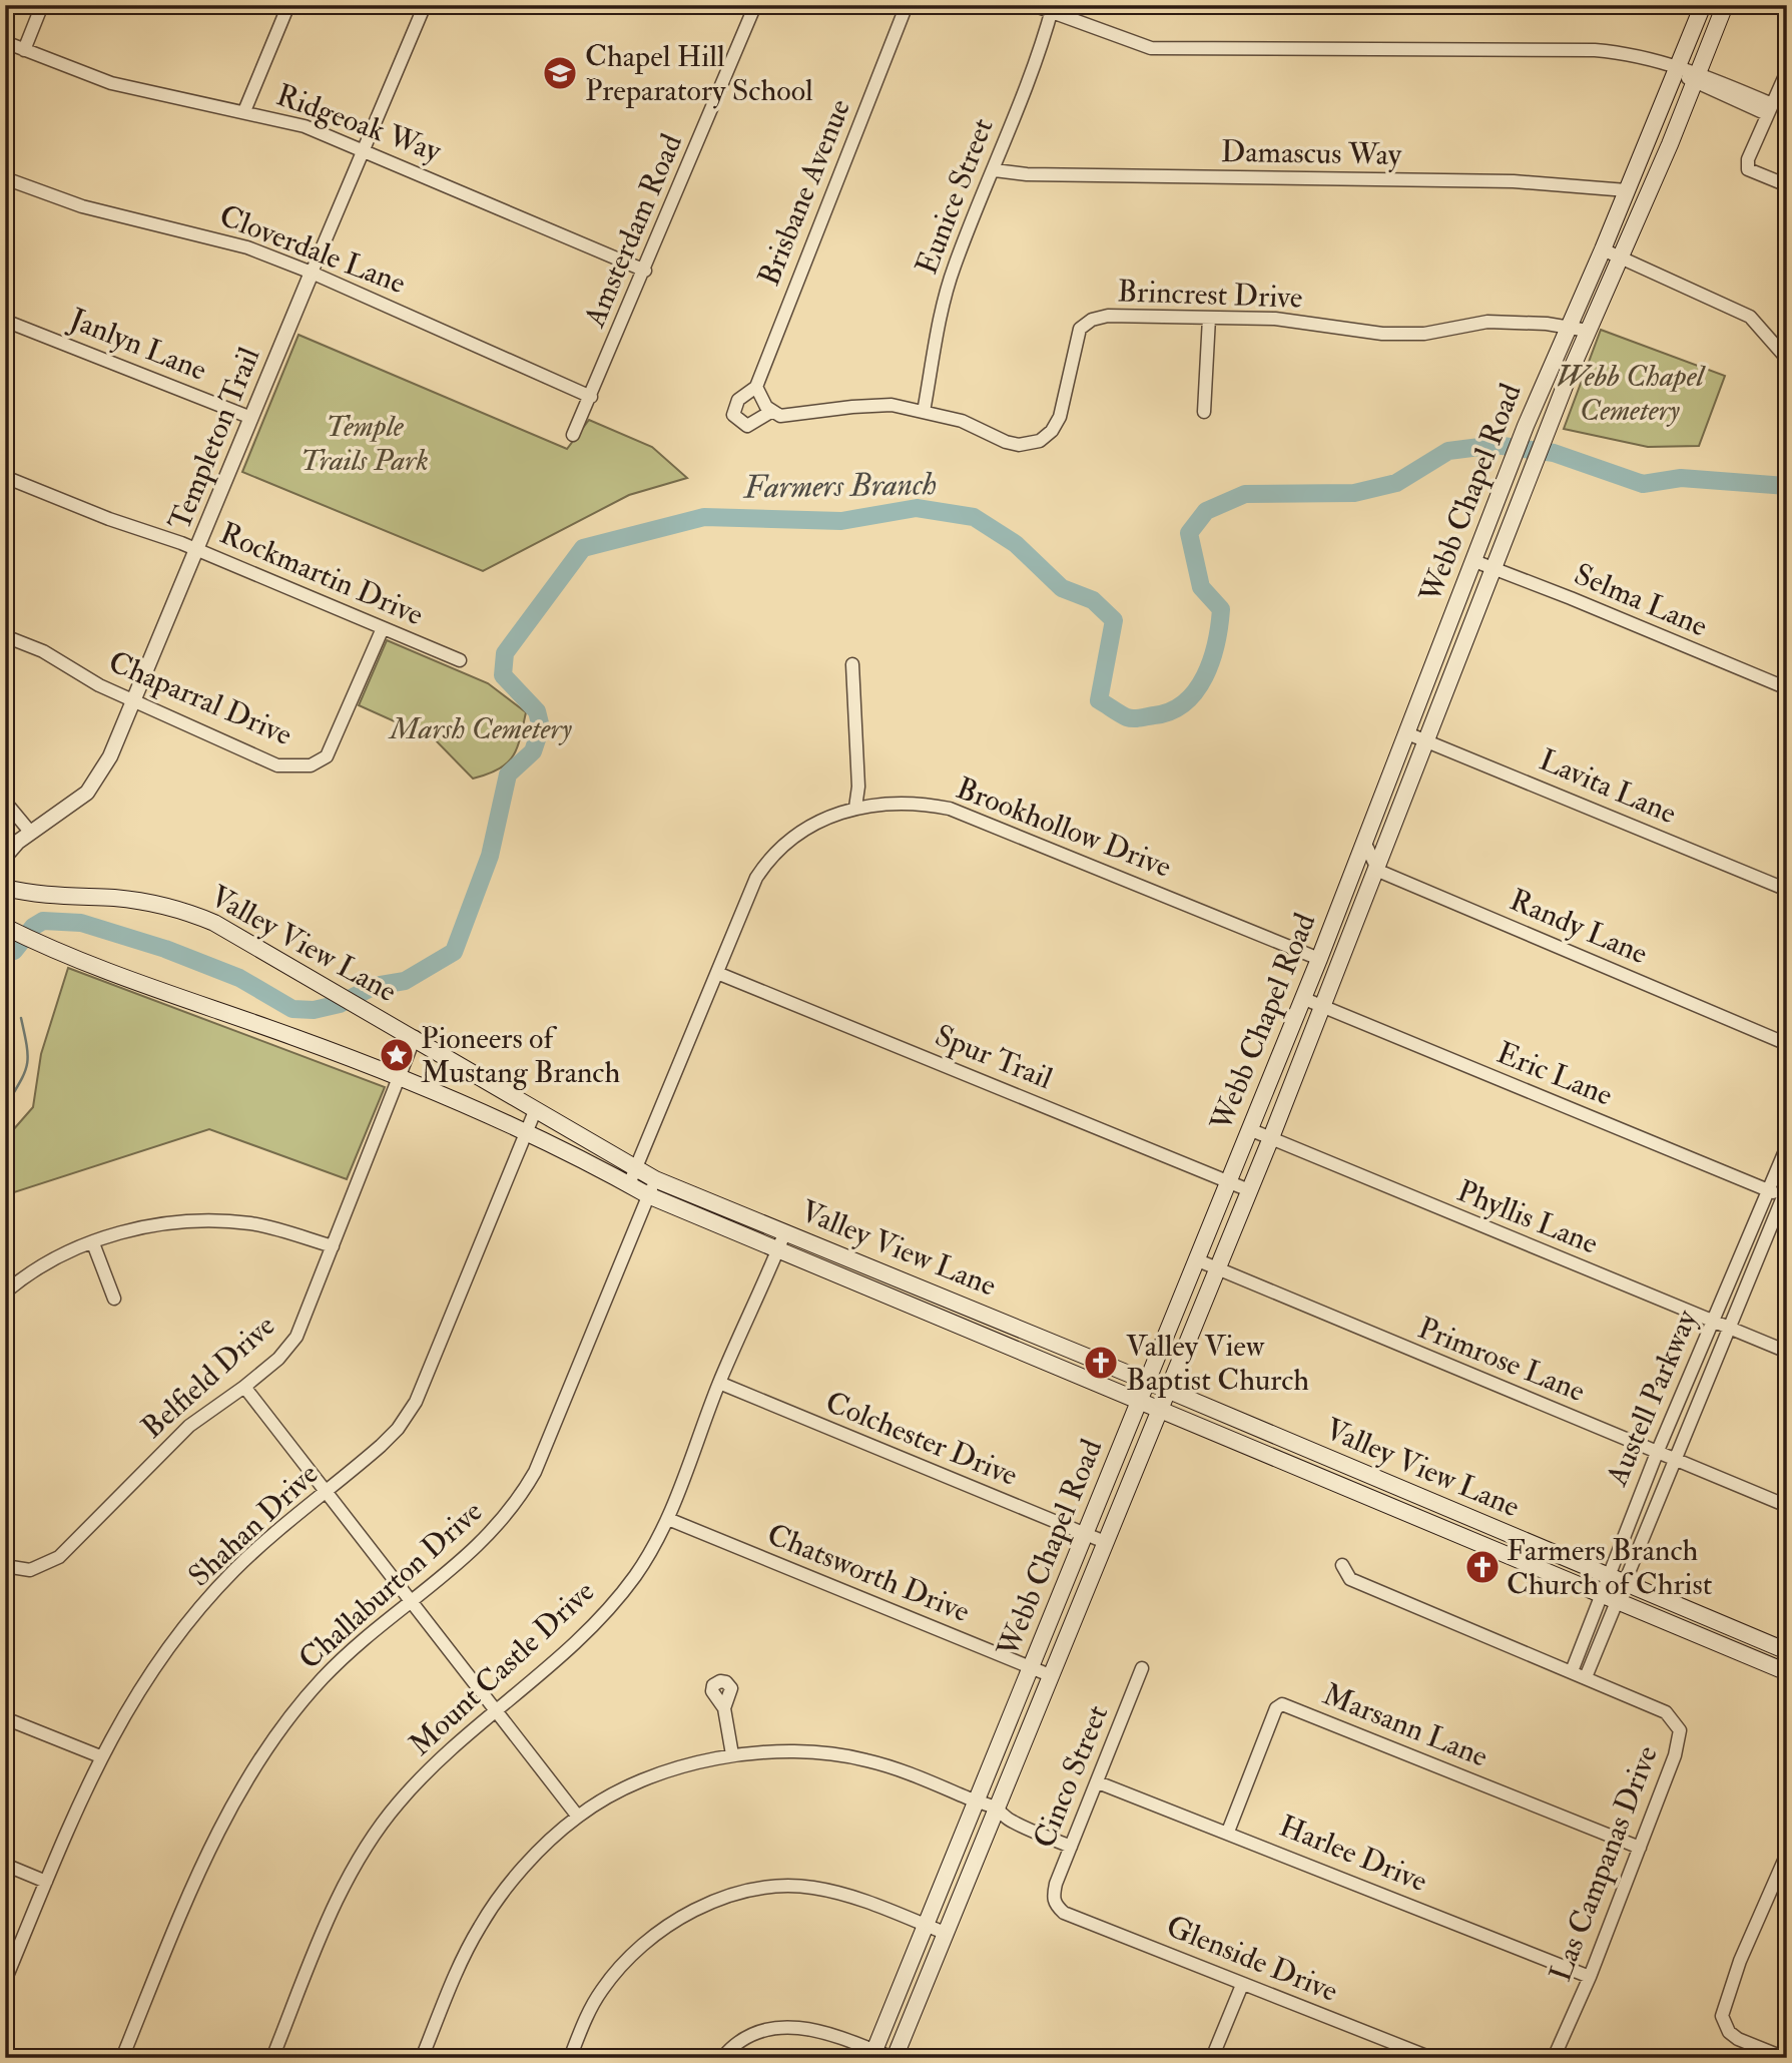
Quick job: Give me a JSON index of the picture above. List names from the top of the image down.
{
  "streets": {
    "main road": ["Webb Chapel Road", "Valley View Lane"],
    "street": [
      "Ridgeoak Way",
      "Damascus Way",
      "Brisbane Avenue",
      "Eunice Street",
      "Amsterdam Road",
      "Cloverdale Lane",
      "Brincrest Drive",
      "Janlyn Lane",
      "Templeton Trail",
      "Rockmartin Drive",
      "Selma Lane",
      "Chaparral Drive",
      "Lavita Lane",
      "Brookhollow Drive",
      "Randy Lane",
      "Spur Trail",
      "Eric Lane",
      "Phyllis Lane",
      "Primrose Lane",
      "Belfield Drive",
      "Austell Parkway",
      "Colchester Drive",
      "Shahan Drive",
      "Chatsworth Drive",
      "Challaburton Drive",
      "Mount Castle Drive",
      "Marsann Lane",
      "Cinco Street",
      "Harlee Drive",
      "Las Campanas Drive",
      "Glenside Drive"
    ]
  },
  "crossings": [
    ["Ridgeoak Way", "Amsterdam Road"],
    ["Ridgeoak Way", "Templeton Trail"],
    ["Damascus Way", "Eunice Street"],
    ["Damascus Way", "Webb Chapel Road"],
    ["Brisbane Avenue", "Brincrest Drive"],
    ["Eunice Street", "Brincrest Drive"],
    ["Amsterdam Road", "Cloverdale Lane"],
    ["Cloverdale Lane", "Templeton Trail"],
    ["Brincrest Drive", "Webb Chapel Road"],
    ["Janlyn Lane", "Templeton Trail"],
    ["Templeton Trail", "Rockmartin Drive"],
    ["Templeton Trail", "Chaparral Drive"],
    ["Webb Chapel Road", "Selma Lane"],
    ["Webb Chapel Road", "Lavita Lane"],
    ["Webb Chapel Road", "Brookhollow Drive"],
    ["Webb Chapel Road", "Randy Lane"],
    ["Webb Chapel Road", "Valley View Lane"],
    ["Webb Chapel Road", "Spur Trail"],
    ["Webb Chapel Road", "Eric Lane"],
    ["Webb Chapel Road", "Phyllis Lane"],
    ["Webb Chapel Road", "Primrose Lane"],
    ["Webb Chapel Road", "Colchester Drive"],
    ["Webb Chapel Road", "Chatsworth Drive"],
    ["Rockmartin Drive", "Chaparral Drive"],
    ["Brookhollow Drive", "Valley View Lane"],
    ["Brookhollow Drive", "Spur Trail"],
    ["Valley View Lane", "Belfield Drive"],
    ["Valley View Lane", "Austell Parkway"],
    ["Valley View Lane", "Shahan Drive"],
    ["Valley View Lane", "Challaburton Drive"],
    ["Valley View Lane", "Mount Castle Drive"],
    ["Eric Lane", "Austell Parkway"],
    ["Phyllis Lane", "Austell Parkway"],
    ["Primrose Lane", "Austell Parkway"],
    ["Austell Parkway", "Las Campanas Drive"],
    ["Colchester Drive", "Mount Castle Drive"],
    ["Chatsworth Drive", "Mount Castle Drive"],
    ["Marsann Lane", "Harlee Drive"],
    ["Marsann Lane", "Las Campanas Drive"],
    ["Cinco Street", "Harlee Drive"],
    ["Cinco Street", "Glenside Drive"],
    ["Harlee Drive", "Las Campanas Drive"]
  ],
  "water": ["Farmers Branch"],
  "parks": ["Webb Chapel Cemetery", "Temple Trails Park", "Marsh Cemetery"],
  "places": {
    "school or university": ["Chapel Hill Preparatory School"],
    "place": ["Pioneers of Mustang Branch"],
    "church": ["Valley View Baptist Church", "Farmers Branch Church of Christ"]
  }
}
